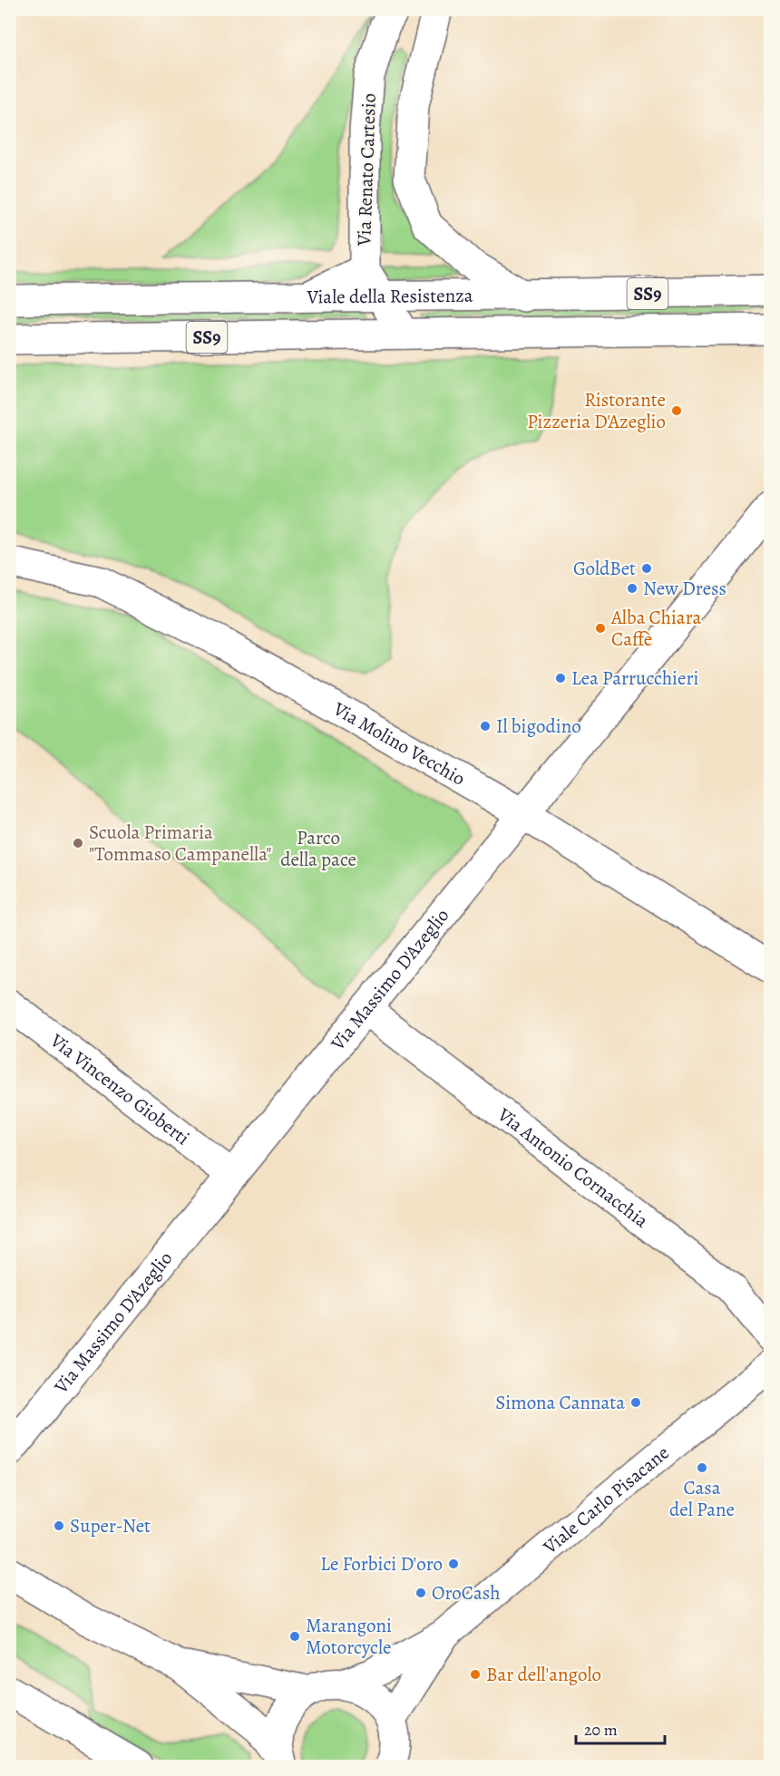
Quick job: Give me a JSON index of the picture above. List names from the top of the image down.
{
  "streets": {
    "street": [
      "Via Renato Cartesio",
      "SS9",
      "Viale della Resistenza",
      "Via Molino Vecchio",
      "Via Massimo D'Azeglio",
      "Via Vincenzo Gioberti",
      "Via Antonio Cornacchia",
      "Viale Carlo Pisacane"
    ]
  },
  "crossings": [
    ["Via Renato Cartesio", "Viale della Resistenza"],
    ["Via Molino Vecchio", "Via Massimo D'Azeglio"],
    ["Via Massimo D'Azeglio", "Via Vincenzo Gioberti"],
    ["Via Massimo D'Azeglio", "Via Antonio Cornacchia"]
  ],
  "parks": ["Parco della pace"],
  "places": [
    "Ristorante Pizzeria D'Azeglio",
    "GoldBet",
    "New Dress",
    "Alba Chiara Caffè",
    "Lea Parrucchieri",
    "Il bigodino",
    "Scuola Primaria \"Tommaso Campanella\"",
    "Simona Cannata",
    "Casa del Pane",
    "Super-Net",
    "Le Forbici D'oro",
    "OroCash",
    "Marangoni Motorcycle",
    "Bar dell'angolo"
  ],
  "scale_bar": "20 m"
}
